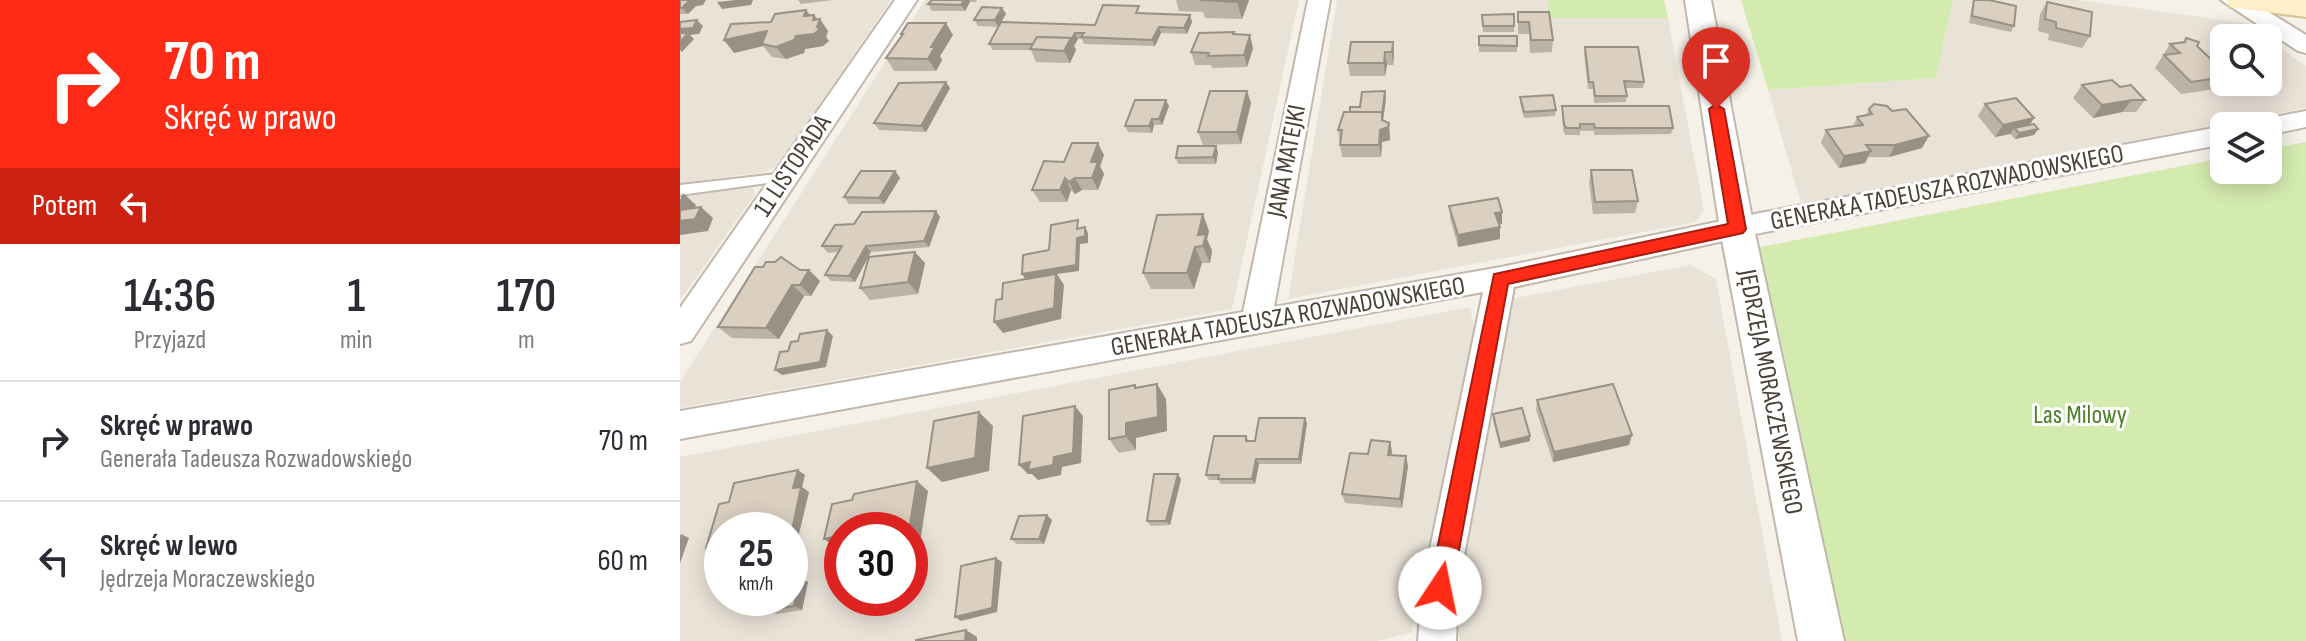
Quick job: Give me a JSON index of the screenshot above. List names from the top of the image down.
{
  "streets": {
    "street": [
      "JANA MATEJKI",
      "11 LISTOPADA",
      "GENERAŁA TADEUSZA ROZWADOWSKIEGO",
      "JĘDRZEJA MORACZEWSKIEGO"
    ]
  },
  "crossings": [
    ["JANA MATEJKI", "GENERAŁA TADEUSZA ROZWADOWSKIEGO"],
    ["GENERAŁA TADEUSZA ROZWADOWSKIEGO", "JĘDRZEJA MORACZEWSKIEGO"]
  ],
  "parks": ["Las Milowy"],
  "page": {
    "turn": ["70 m", "Skręć w prawo"],
    "then": "Potem",
    "eta": [
      "14:36",
      "Przyjazd",
      "1",
      "min",
      "170",
      "m"
    ],
    "list": [
      {
        "name": "Skręć w prawo",
        "note": "Generała Tadeusza Rozwadowskiego",
        "value": "70 m"
      },
      {
        "name": "Skręć w lewo",
        "note": "Jędrzeja Moraczewskiego",
        "value": "60 m"
      }
    ],
    "speed": "25 km/h",
    "limit": "30"
  }
}
